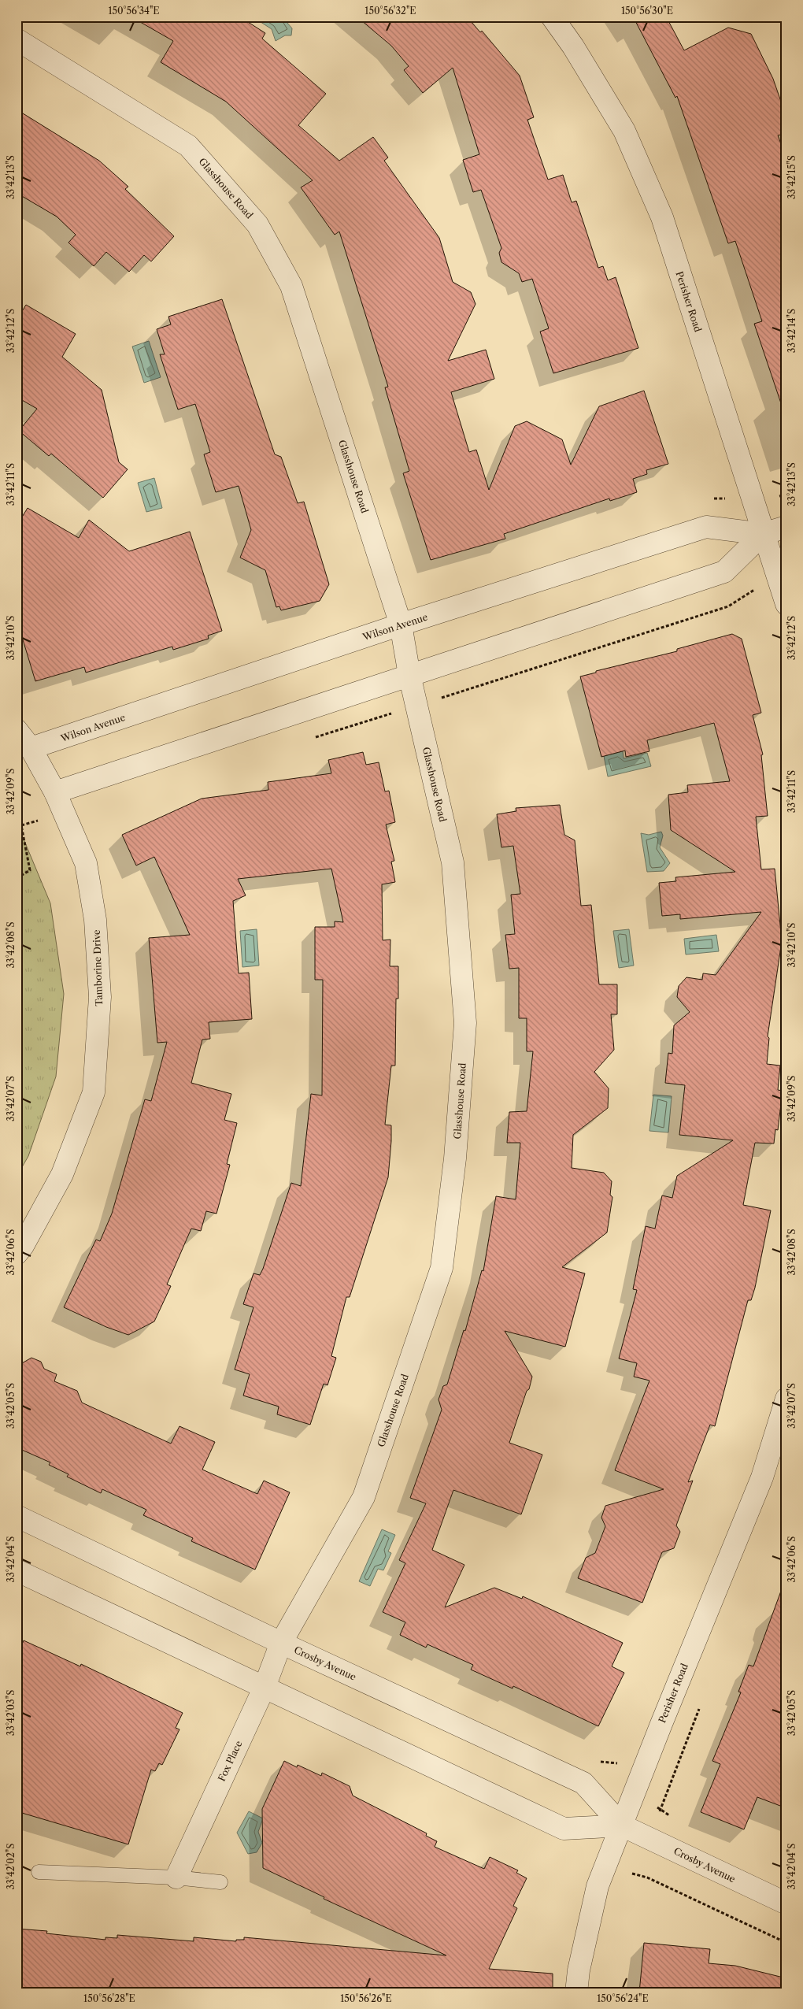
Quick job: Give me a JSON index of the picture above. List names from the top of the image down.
{
  "streets": {
    "street": [
      "Glasshouse Road",
      "Perisher Road",
      "Wilson Avenue",
      "Tamborine Drive",
      "Crosby Avenue",
      "Fox Place"
    ]
  },
  "crossings": [
    ["Glasshouse Road", "Wilson Avenue"],
    ["Glasshouse Road", "Crosby Avenue"],
    ["Glasshouse Road", "Fox Place"],
    ["Perisher Road", "Wilson Avenue"],
    ["Perisher Road", "Crosby Avenue"],
    ["Wilson Avenue", "Tamborine Drive"],
    ["Crosby Avenue", "Fox Place"]
  ],
  "coordinates": [
    "150°56'34\"E",
    "150°56'32\"E",
    "150°56'30\"E",
    "33°42'15\"S",
    "33°42'13\"S",
    "33°42'14\"S",
    "33°42'12\"S",
    "33°42'11\"S",
    "33°42'10\"S",
    "33°42'09\"S",
    "33°42'08\"S",
    "33°42'07\"S",
    "33°42'06\"S",
    "33°42'05\"S",
    "33°42'04\"S",
    "33°42'03\"S",
    "33°42'02\"S",
    "150°56'28\"E",
    "150°56'26\"E",
    "150°56'24\"E"
  ]
}
